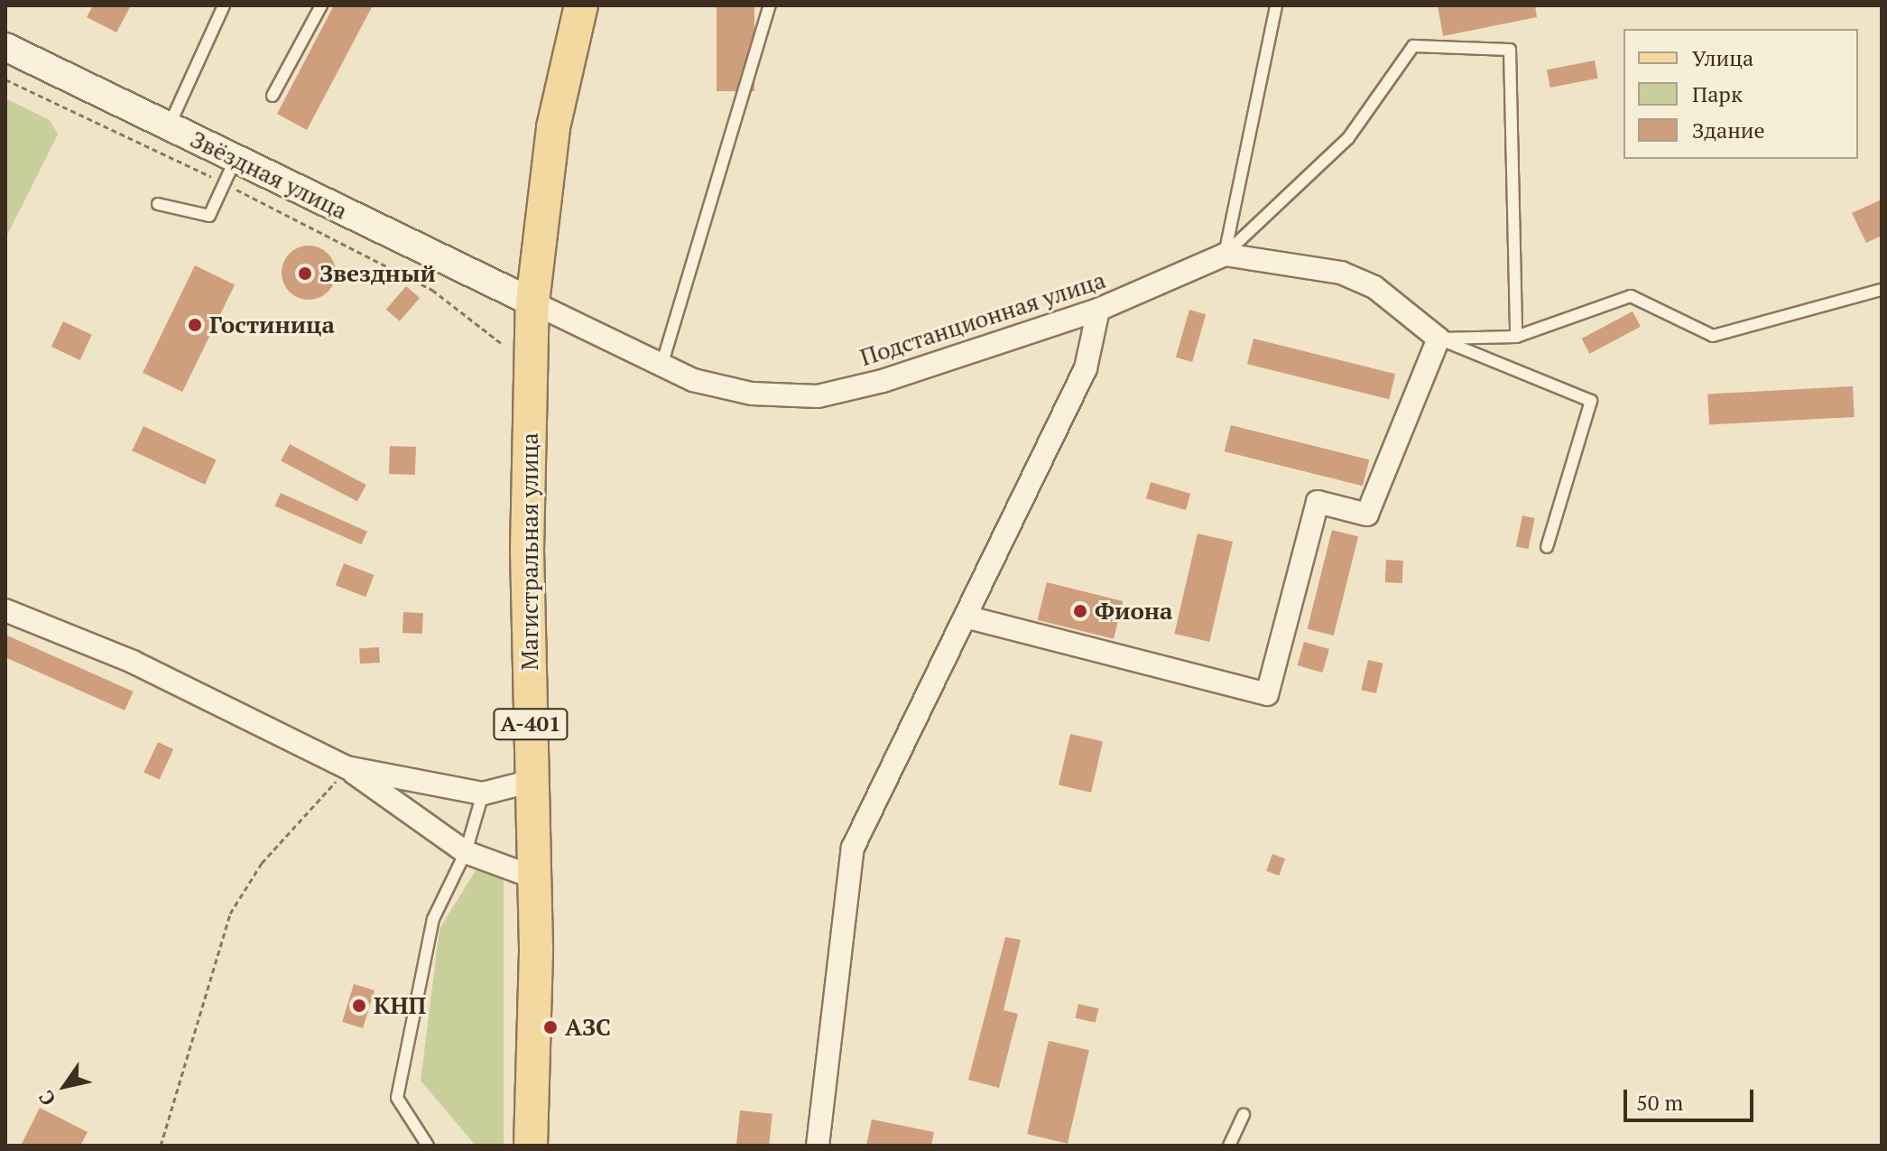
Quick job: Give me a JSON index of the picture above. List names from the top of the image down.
{
  "streets": {
    "main road": ["Магистральная улица", "А-401"],
    "street": ["Звёздная улица", "Подстанционная улица"]
  },
  "crossings": [
    ["Звёздная улица", "Подстанционная улица"],
    ["Звёздная улица", "Магистральная улица"],
    ["Подстанционная улица", "Магистральная улица"]
  ],
  "places": [
    "Звездный",
    "Гостиница",
    "Фиона",
    "КНП",
    "АЗС"
  ],
  "legend": ["Улица", "Парк", "Здание"],
  "scale_bar": "50 m",
  "north": "bottom left"
}
